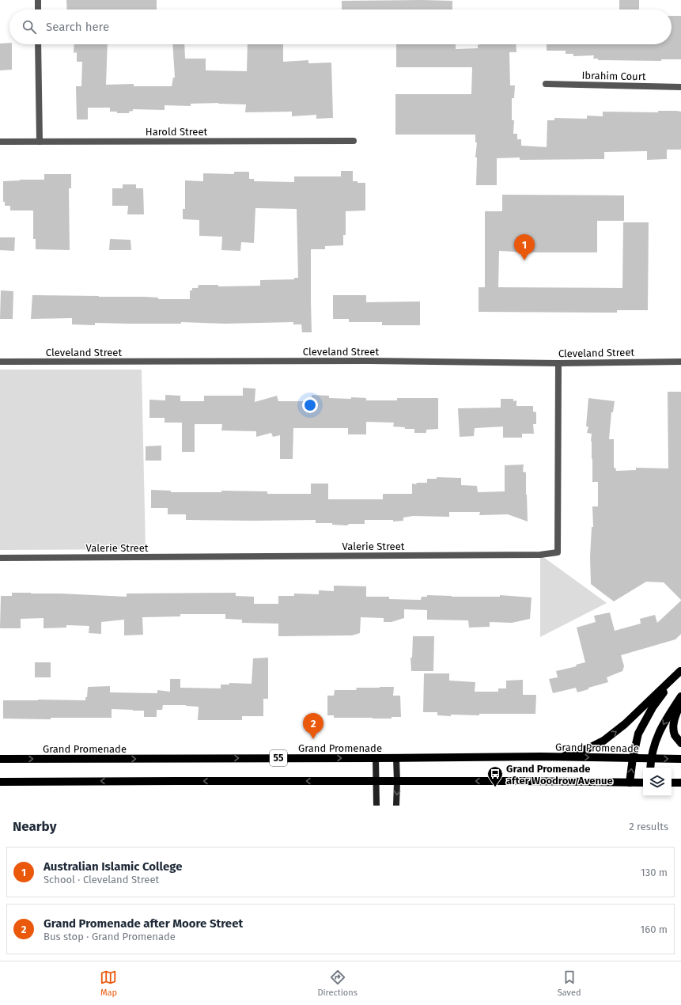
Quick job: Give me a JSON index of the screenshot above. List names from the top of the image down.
{
  "streets": {
    "main road": ["Grand Promenade", "55"],
    "street": [
      "Ibrahim Court",
      "Harold Street",
      "Cleveland Street",
      "Valerie Street"
    ]
  },
  "crossings": [
    ["Cleveland Street", "Valerie Street"]
  ],
  "places": {
    "bus stop": ["Grand Promenade after Woodrow Avenue"]
  },
  "page": {
    "search": "Search here",
    "pins": ["1", "2"],
    "heading": ["Nearby", "2 results"],
    "list": [
      {
        "mark": "1",
        "name": "Australian Islamic College",
        "note": "School · Cleveland Street",
        "value": "130 m"
      },
      {
        "mark": "2",
        "name": "Grand Promenade after Moore Street",
        "note": "Bus stop · Grand Promenade",
        "value": "160 m"
      }
    ],
    "nav": ["Map", "Directions", "Saved"]
  }
}
